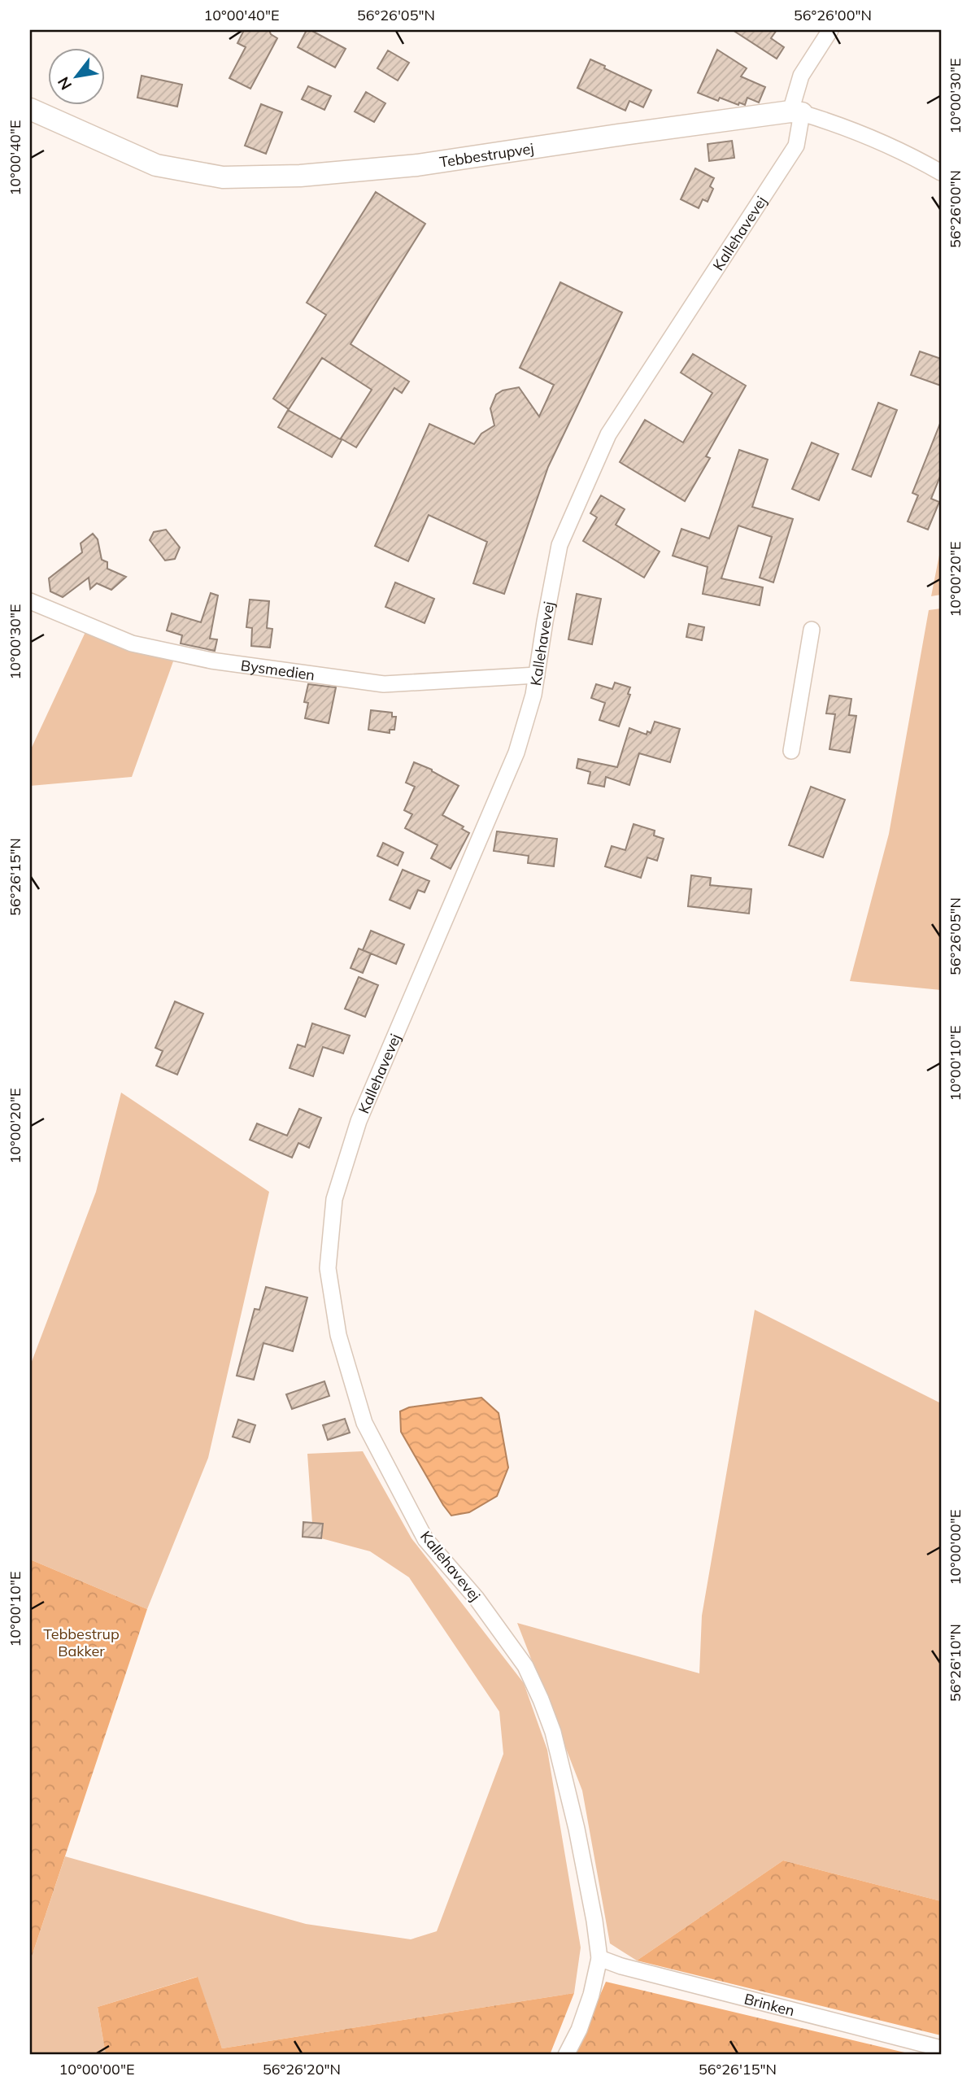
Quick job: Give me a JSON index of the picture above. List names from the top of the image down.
{
  "streets": {
    "street": [
      "Tebbestrupvej",
      "Kallehavevej",
      "Bysmedien",
      "Brinken"
    ]
  },
  "crossings": [
    ["Tebbestrupvej", "Kallehavevej"],
    ["Kallehavevej", "Bysmedien"],
    ["Kallehavevej", "Brinken"]
  ],
  "parks": ["Tebbestrup Bakker"],
  "north": "bottom left",
  "coordinates": [
    "10°00'40\"E",
    "56°26'05\"N",
    "56°26'00\"N",
    "10°00'30\"E",
    "10°00'20\"E",
    "56°26'15\"N",
    "10°00'10\"E",
    "10°00'00\"E",
    "56°26'10\"N",
    "56°26'20\"N"
  ]
}
